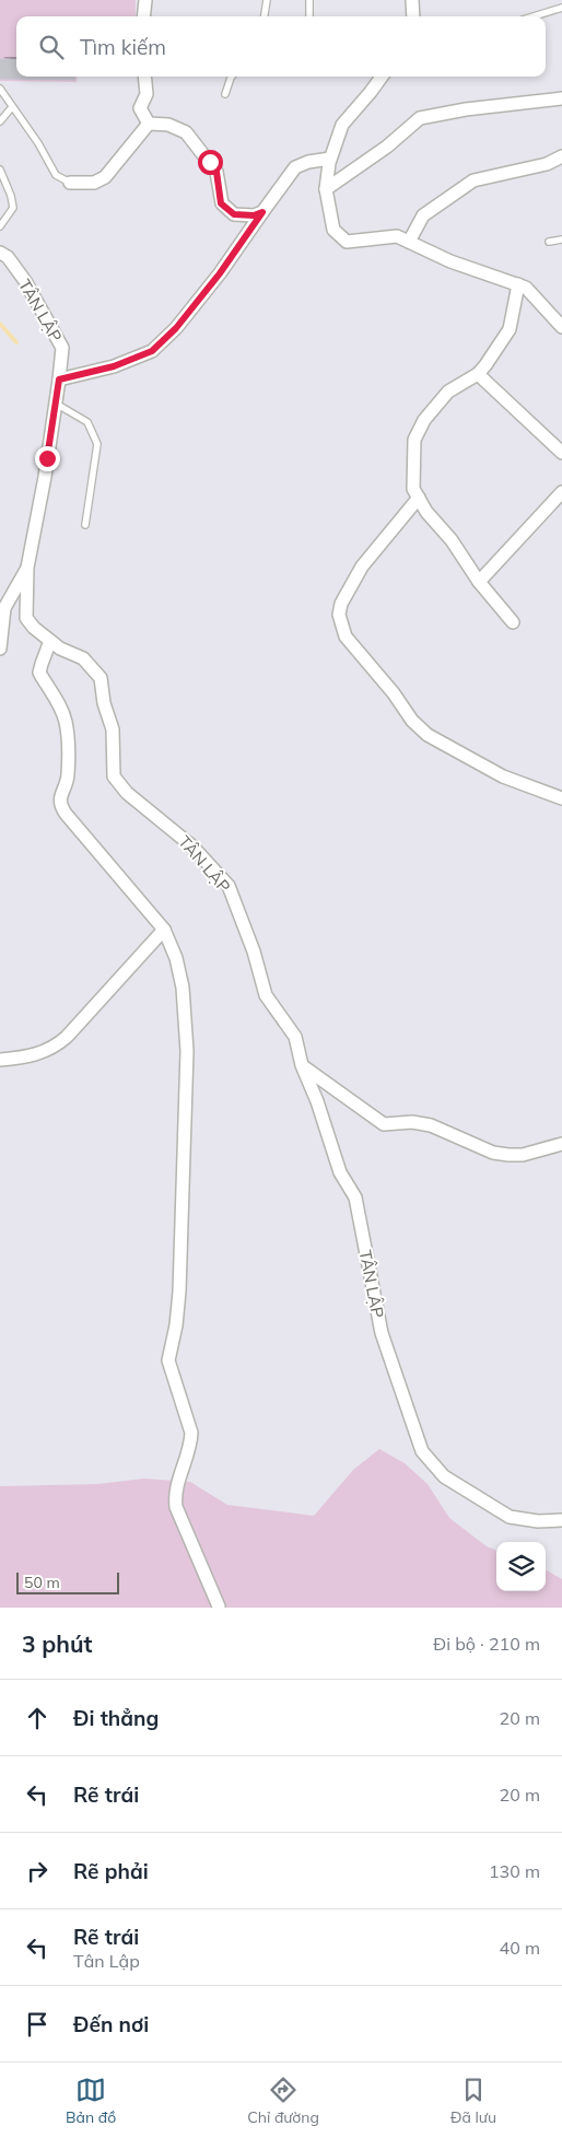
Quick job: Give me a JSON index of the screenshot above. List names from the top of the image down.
{
  "streets": {
    "street": ["TÂN LẬP"]
  },
  "scale_bar": "50 m",
  "page": {
    "search": "Tìm kiếm",
    "scale": "50 m",
    "heading": ["3 phút", "Đi bộ · 210 m"],
    "list": [
      ["Đi thẳng", "20 m"],
      ["Rẽ trái", "20 m"],
      ["Rẽ phải", "130 m"],
      ["Rẽ trái", "Tân Lập", "40 m"],
      "Đến nơi"
    ],
    "nav": ["Bản đồ", "Chỉ đường", "Đã lưu"]
  }
}
